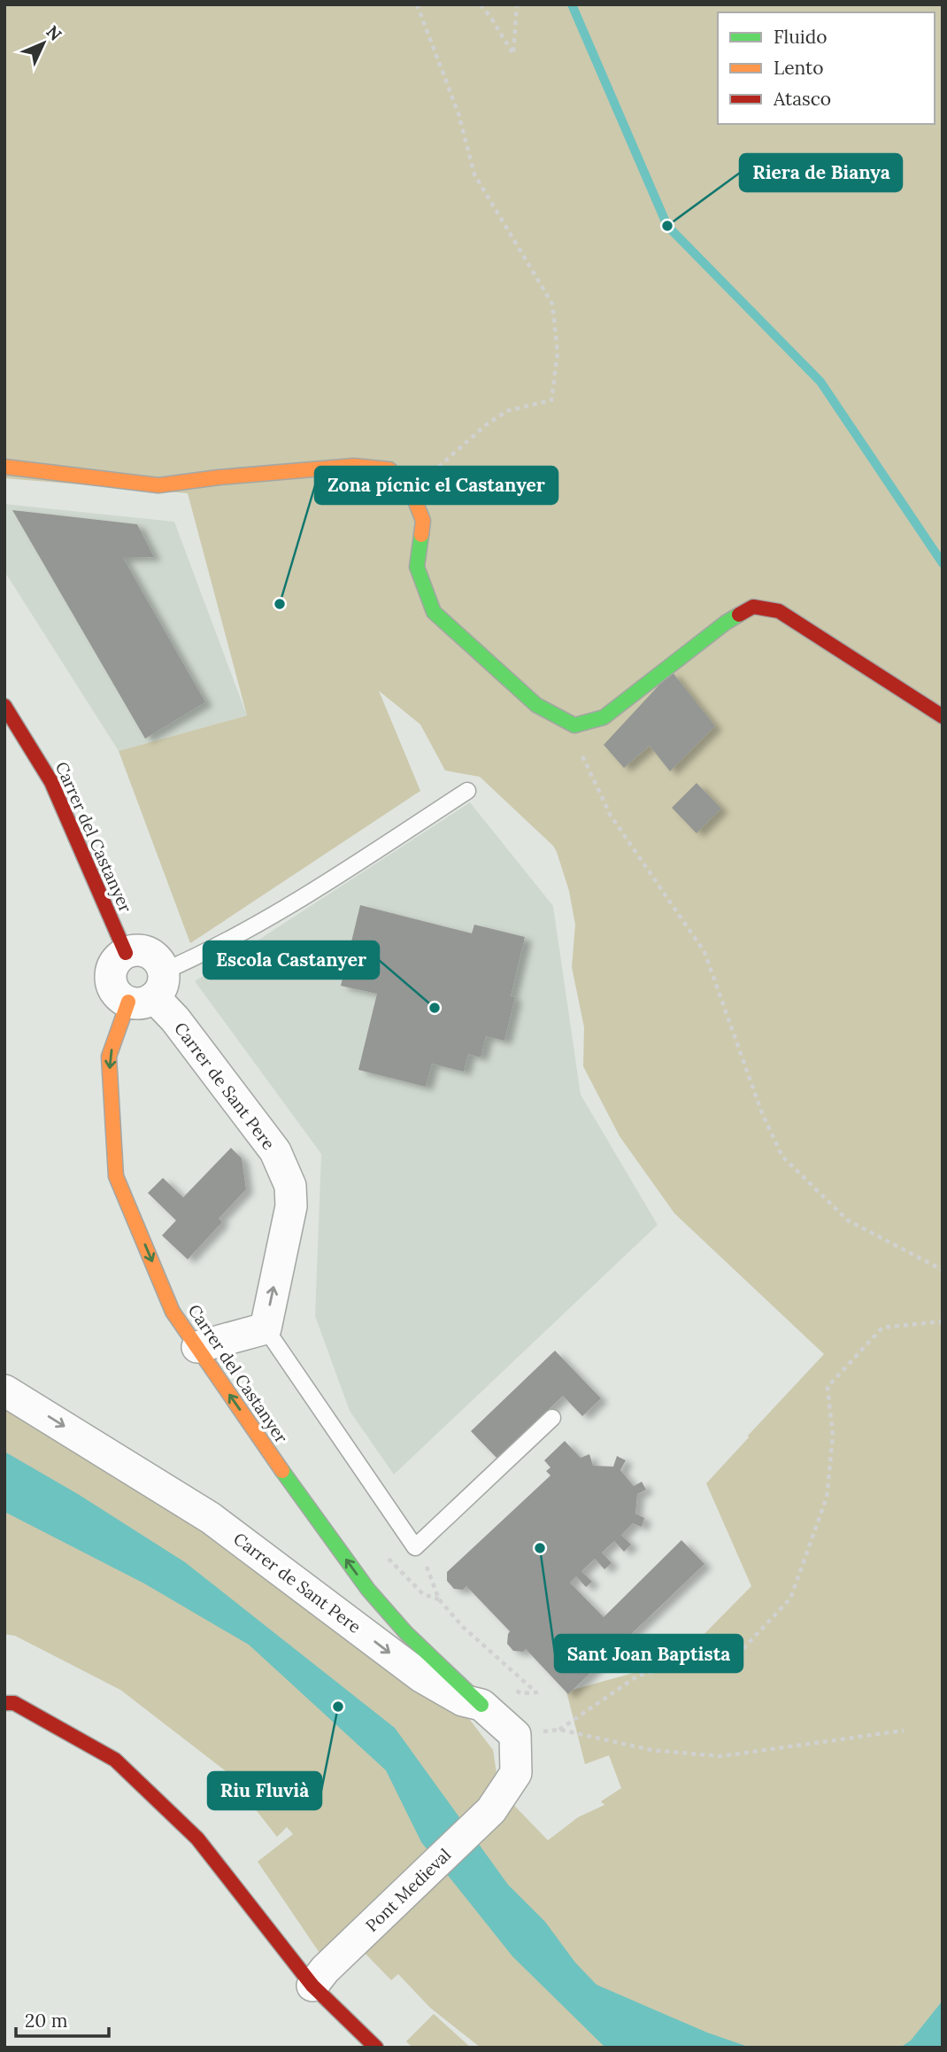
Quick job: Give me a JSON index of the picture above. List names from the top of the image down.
{
  "streets": {
    "street": ["Carrer del Castanyer", "Carrer de Sant Pere", "Pont Medieval"]
  },
  "crossings": [
    ["Carrer del Castanyer", "Carrer de Sant Pere"],
    ["Carrer de Sant Pere", "Pont Medieval"]
  ],
  "places": [
    "Riera de Bianya",
    "Zona pícnic el Castanyer",
    "Escola Castanyer",
    "Sant Joan Baptista",
    "Riu Fluvià"
  ],
  "legend": ["Fluido", "Lento", "Atasco"],
  "scale_bar": "20 m",
  "north": "top right"
}
